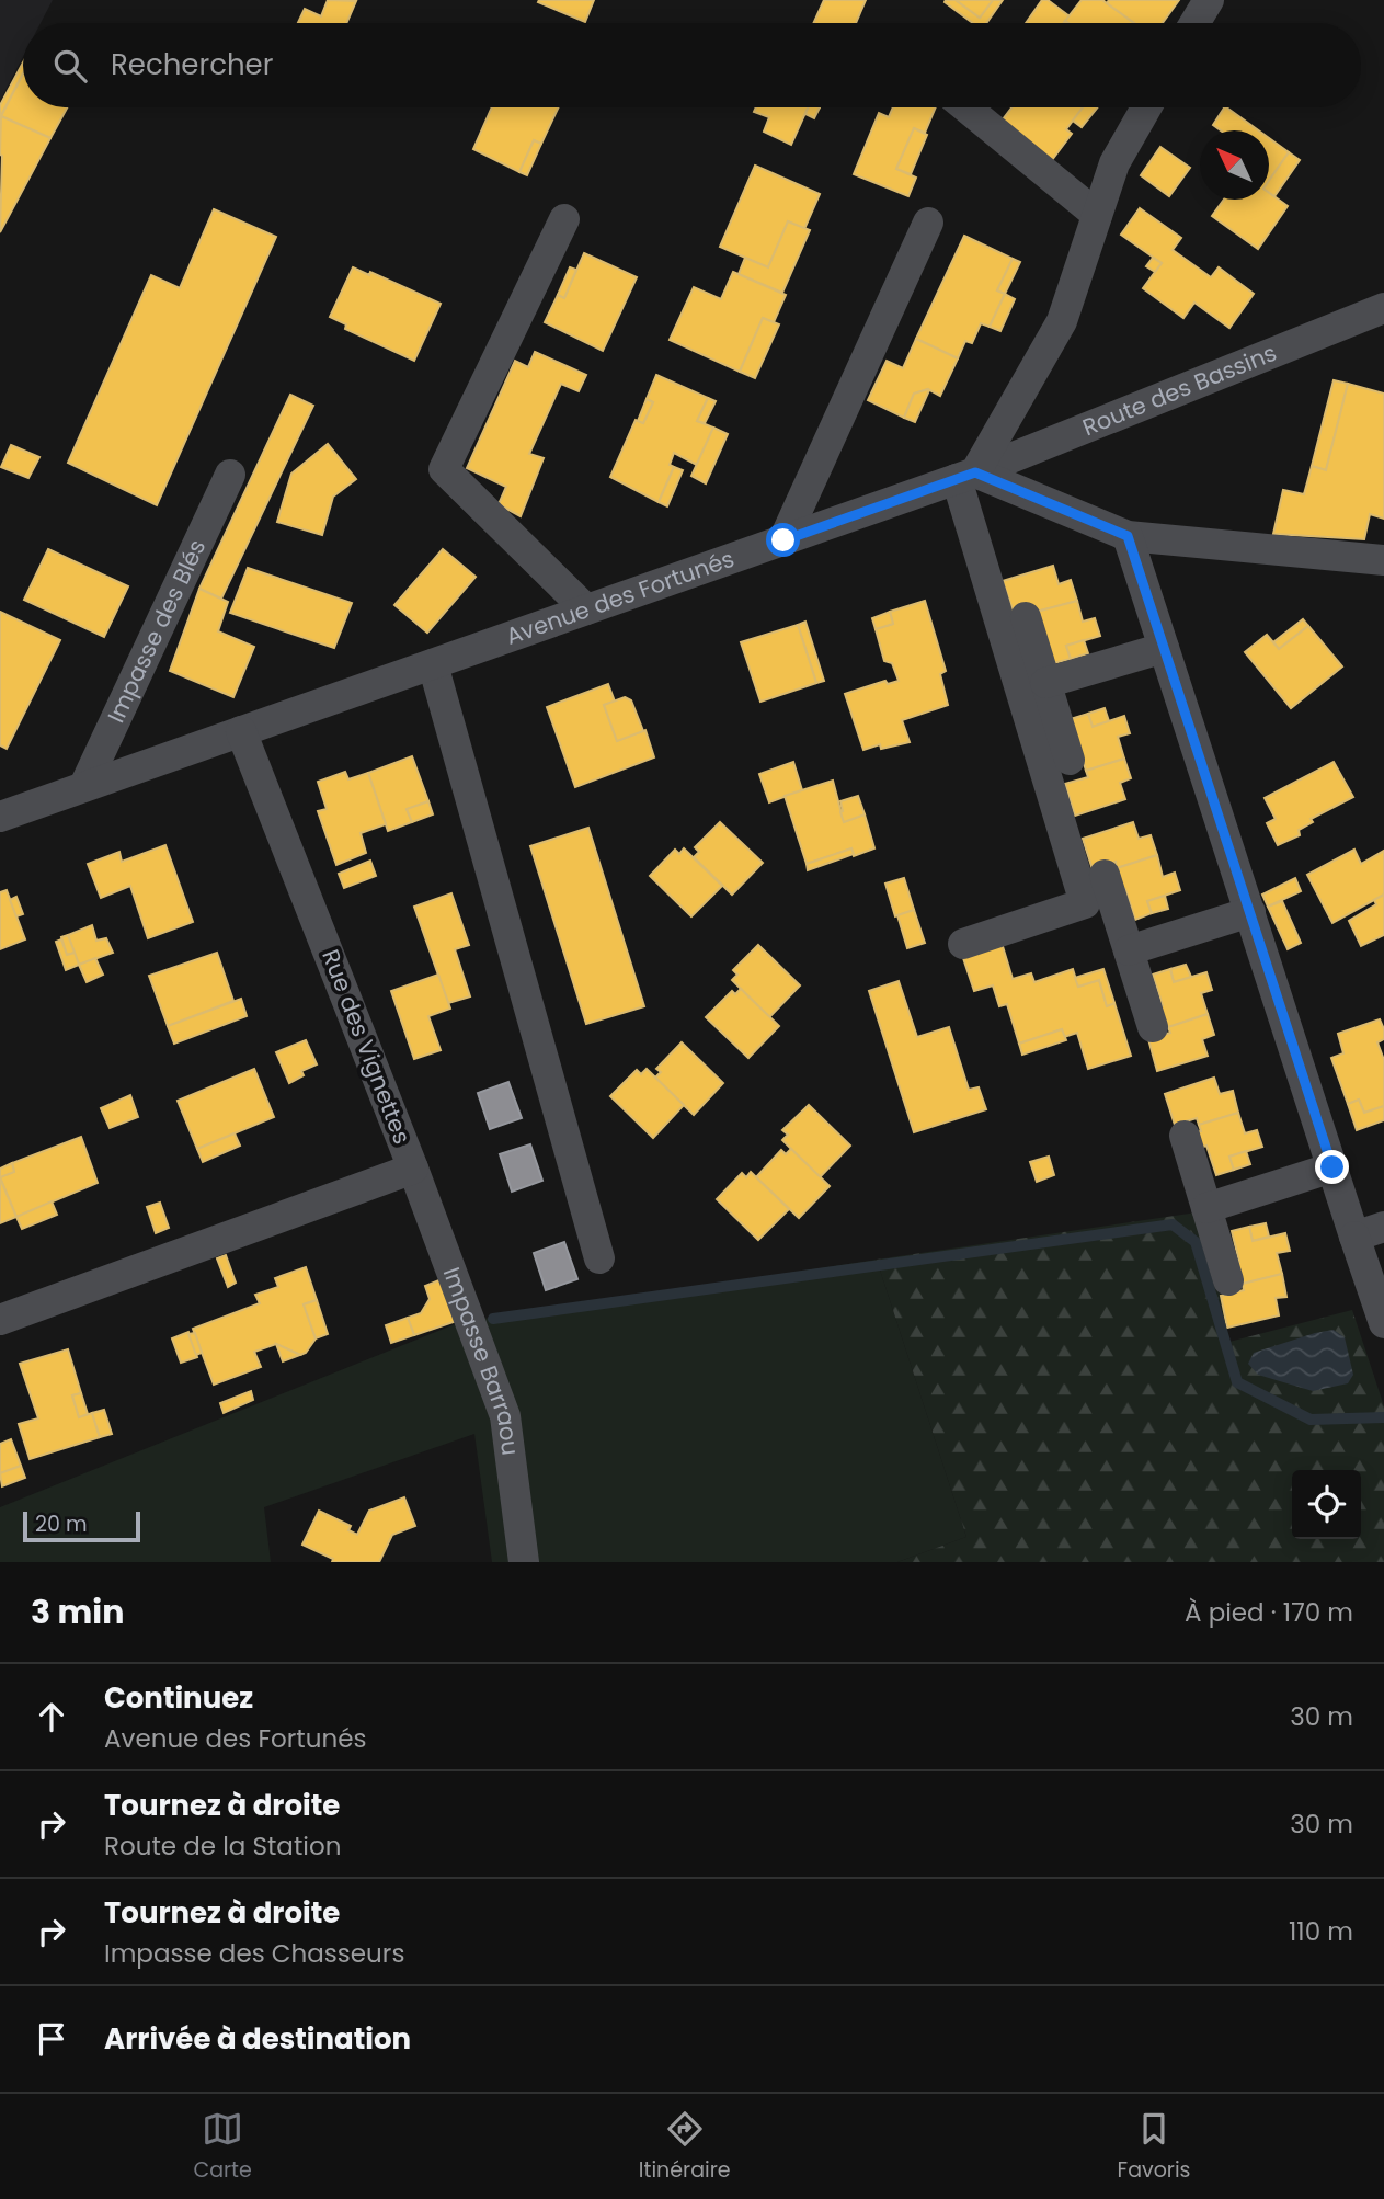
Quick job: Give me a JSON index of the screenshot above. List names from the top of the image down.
{
  "streets": {
    "street": [
      "Route des Bassins",
      "Avenue des Fortunés",
      "Impasse des Blés",
      "Rue des Vignettes",
      "Impasse Barraou"
    ]
  },
  "crossings": [
    ["Route des Bassins", "Avenue des Fortunés"],
    ["Avenue des Fortunés", "Impasse des Blés"],
    ["Avenue des Fortunés", "Rue des Vignettes"],
    ["Rue des Vignettes", "Impasse Barraou"]
  ],
  "scale_bar": "20 m",
  "north": "top left",
  "page": {
    "search": "Rechercher",
    "scale": "20 m",
    "heading": ["3 min", "À pied · 170 m"],
    "list": [
      ["Continuez", "Avenue des Fortunés", "30 m"],
      ["Tournez à droite", "Route de la Station", "30 m"],
      ["Tournez à droite", "Impasse des Chasseurs", "110 m"],
      "Arrivée à destination"
    ],
    "nav": ["Carte", "Itinéraire", "Favoris"]
  }
}
